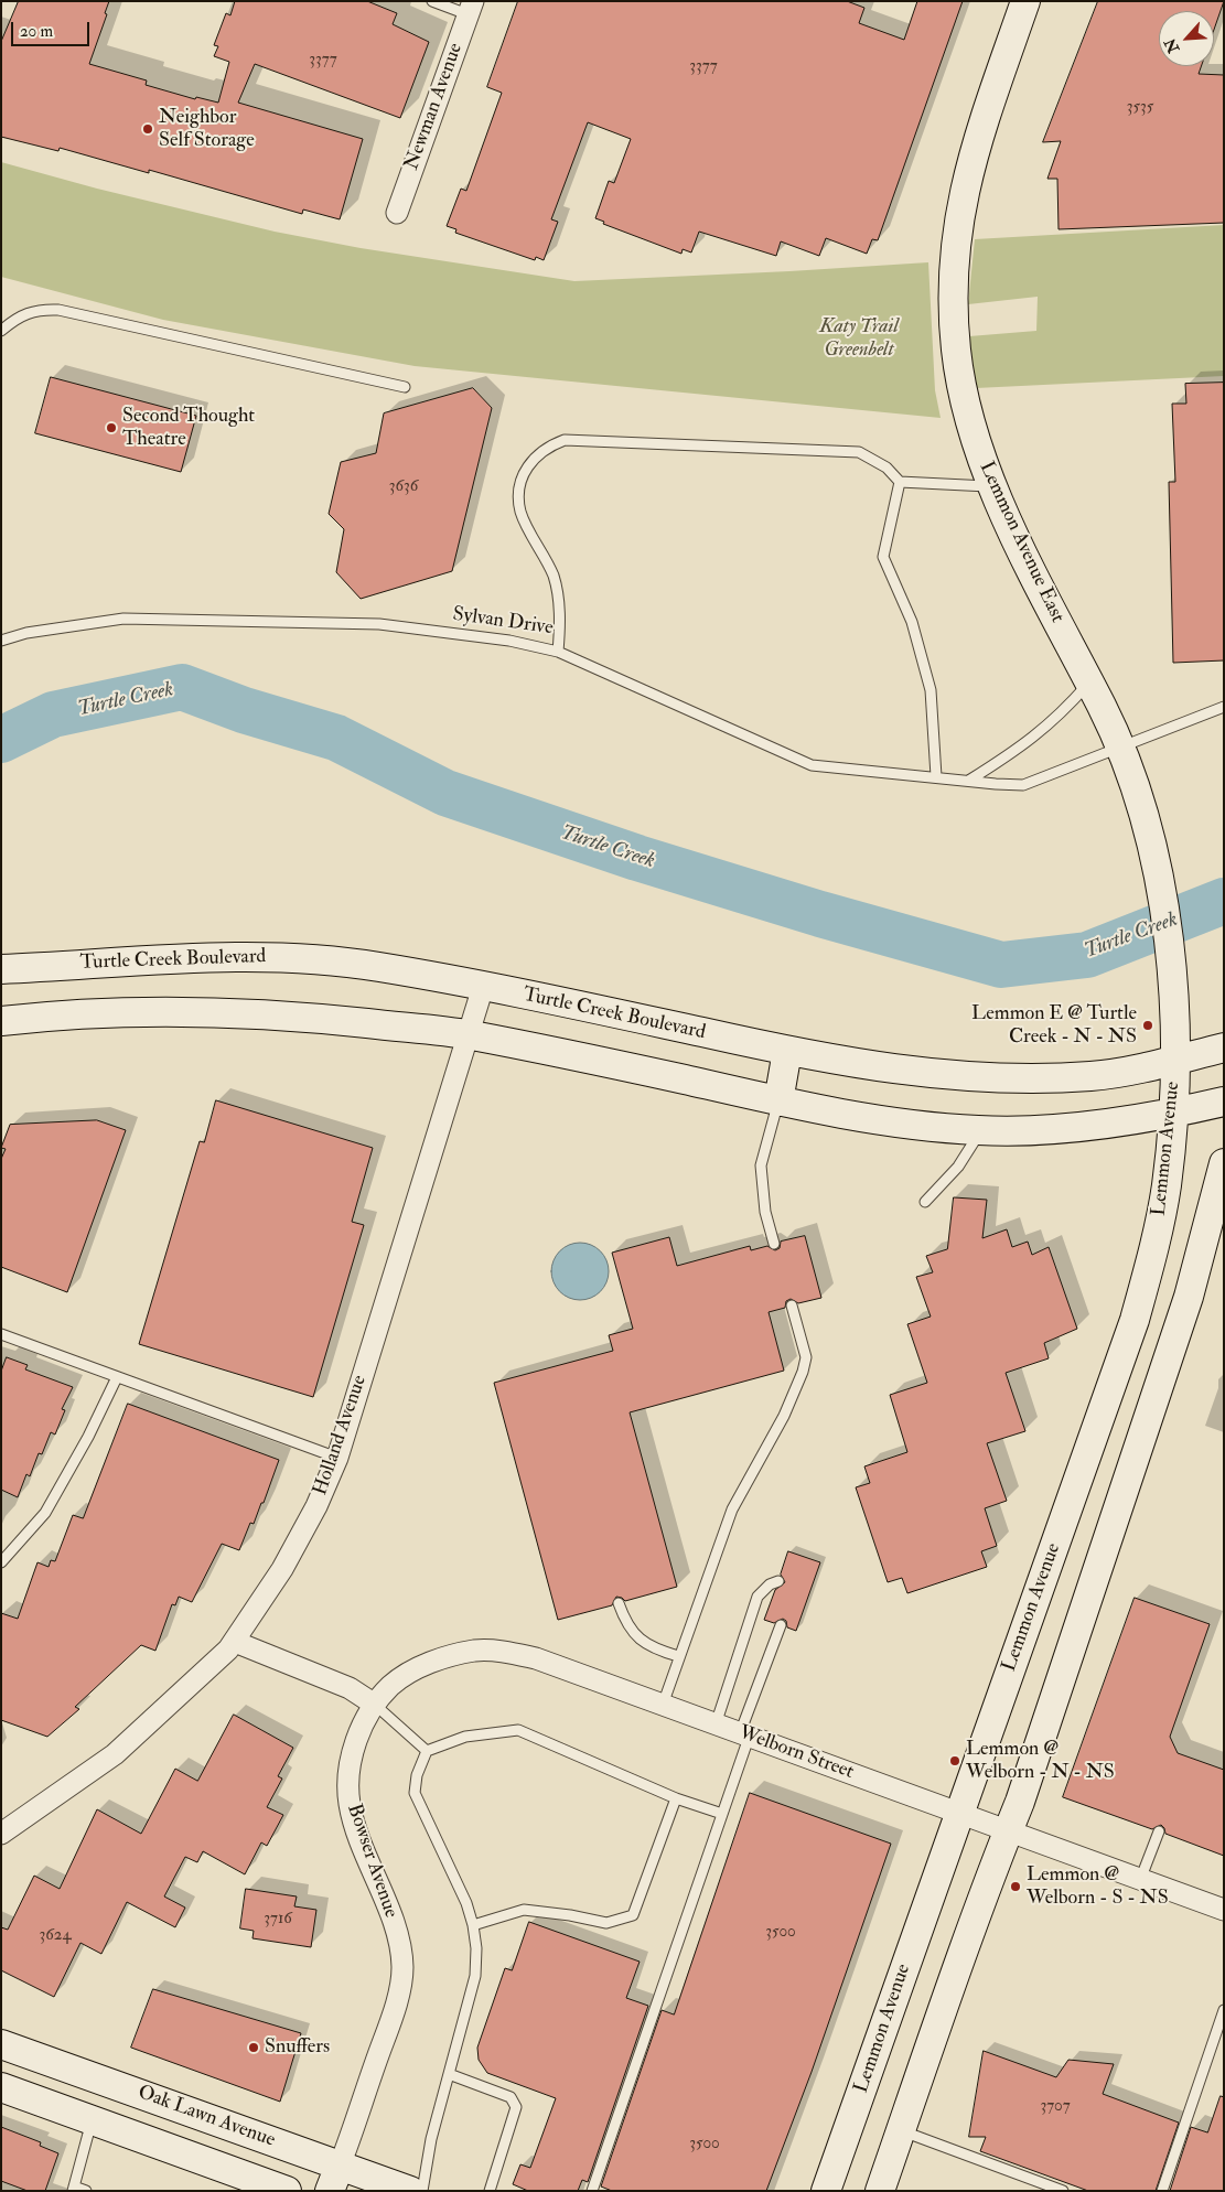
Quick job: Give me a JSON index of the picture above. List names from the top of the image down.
{
  "streets": {
    "main road": [
      "Lemmon Avenue East",
      "Turtle Creek Boulevard",
      "Lemmon Avenue",
      "Oak Lawn Avenue"
    ],
    "street": [
      "Newman Avenue",
      "Holland Avenue",
      "Welborn Street",
      "Bowser Avenue"
    ],
    "lane": ["Sylvan Drive"]
  },
  "crossings": [
    ["Lemmon Avenue East", "Lemmon Avenue"],
    ["Turtle Creek Boulevard", "Lemmon Avenue"],
    ["Turtle Creek Boulevard", "Holland Avenue"],
    ["Lemmon Avenue", "Welborn Street"],
    ["Welborn Street", "Bowser Avenue"],
    ["Bowser Avenue", "Oak Lawn Avenue"]
  ],
  "water": ["Turtle Creek"],
  "parks": ["Katy Trail Greenbelt"],
  "places": [
    "Neighbor Self Storage",
    "Second Thought Theatre",
    "Lemmon E @ Turtle Creek - N - NS",
    "Lemmon @ Welborn - N - NS",
    "Lemmon @ Welborn - S - NS",
    "Snuffers"
  ],
  "house_numbers": [
    "3377",
    "3377",
    "3535",
    "3636",
    "3716",
    "3500",
    "3624",
    "3707",
    "3500"
  ],
  "scale_bar": "20 m",
  "north": "bottom left"
}
